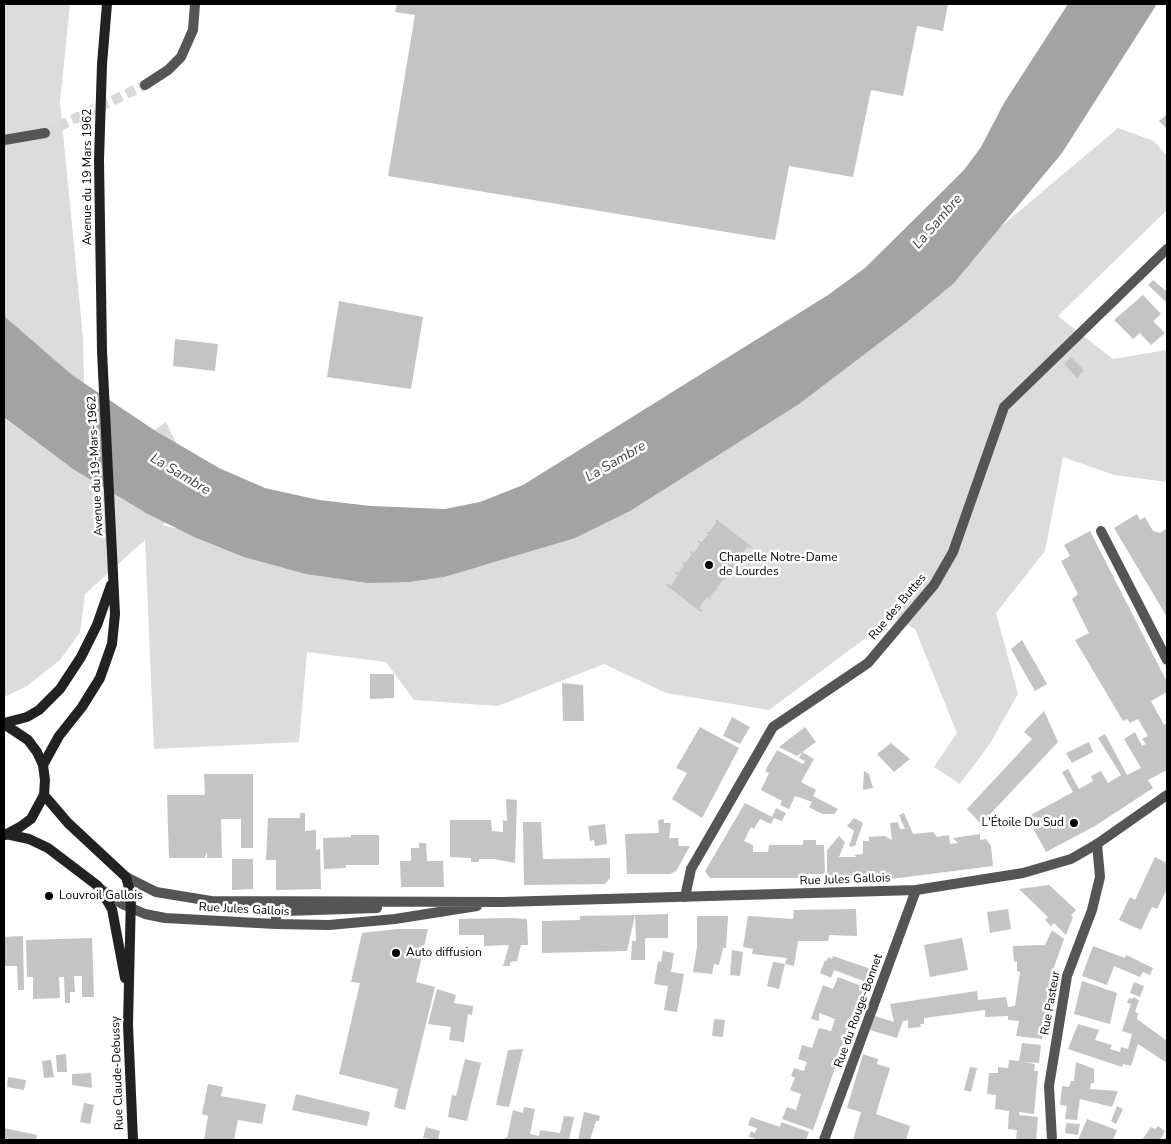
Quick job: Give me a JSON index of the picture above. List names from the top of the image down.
{
  "streets": {
    "main road": [
      "Avenue du 19 Mars 1962",
      "Avenue du 19-Mars-1962",
      "Rue Jules Gallois",
      "Rue Claude-Debussy"
    ],
    "street": ["Rue des Buttes", "Rue Pasteur", "Rue du Rouge-Bonnet"]
  },
  "crossings": [
    ["Avenue du 19 Mars 1962", "Avenue du 19-Mars-1962"],
    ["Rue des Buttes", "Rue Jules Gallois"],
    ["Rue Jules Gallois", "Rue Pasteur"],
    ["Rue Jules Gallois", "Rue du Rouge-Bonnet"]
  ],
  "water": ["La Sambre"],
  "places": [
    "Chapelle Notre-Dame de Lourdes",
    "L'Étoile Du Sud",
    "Louvroil Gallois",
    "Auto diffusion"
  ]
}
